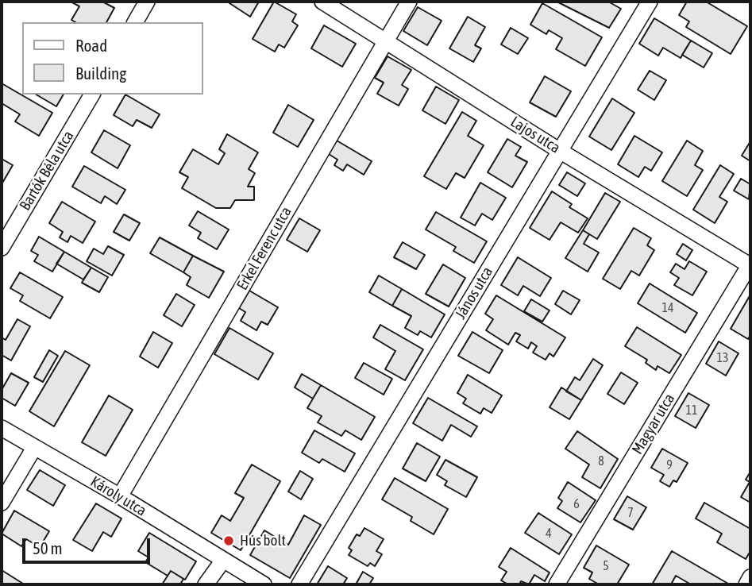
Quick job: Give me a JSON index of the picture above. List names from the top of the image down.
{
  "streets": {
    "street": [
      "Lajos utca",
      "Bartók Béla utca",
      "Erkel Ferenc utca",
      "János utca",
      "Magyar utca",
      "Károly utca"
    ]
  },
  "crossings": [
    ["Lajos utca", "Erkel Ferenc utca"],
    ["Lajos utca", "János utca"],
    ["Lajos utca", "Magyar utca"],
    ["Erkel Ferenc utca", "Károly utca"]
  ],
  "places": ["Hús bolt"],
  "house_numbers": [
    "14",
    "13",
    "11",
    "8",
    "9",
    "6",
    "7",
    "4",
    "5"
  ],
  "legend": ["Road", "Building"],
  "scale_bar": "50 m"
}
